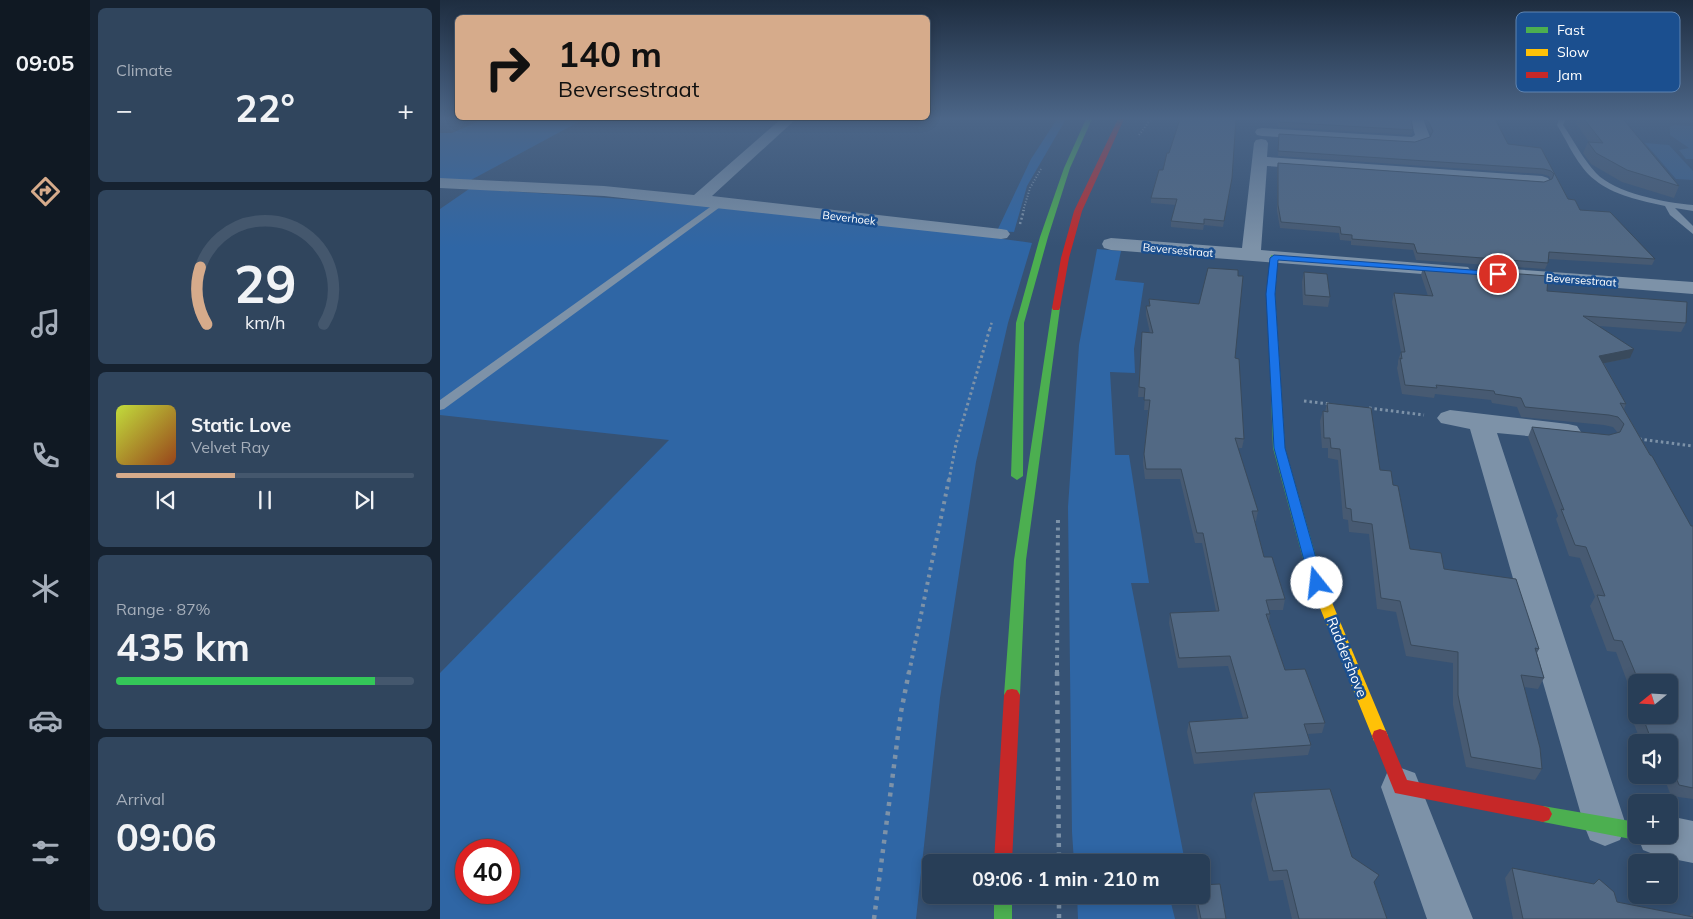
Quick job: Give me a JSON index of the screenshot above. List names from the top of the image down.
{
  "streets": {
    "main road": ["Ruddershove"],
    "street": ["Beverhoek", "Beversestraat"]
  },
  "crossings": [
    ["Beversestraat", "Ruddershove"]
  ],
  "legend": ["Fast", "Slow", "Jam"],
  "north": "left",
  "page": {
    "tabs": "09:05",
    "tile": [
      "Climate",
      ["Range · 87%", "435 km"],
      ["Arrival", "09:06"]
    ],
    "turn": ["140 m", "Beversestraat"],
    "heat": ["−", "22°", "+"],
    "song": ["Static Love", "Velvet Ray"],
    "map_buttons": ["+", "−"],
    "limit": "40",
    "trip": "09:06 · 1 min · 210 m",
    "gauge": ["29", "km/h"]
  }
}
